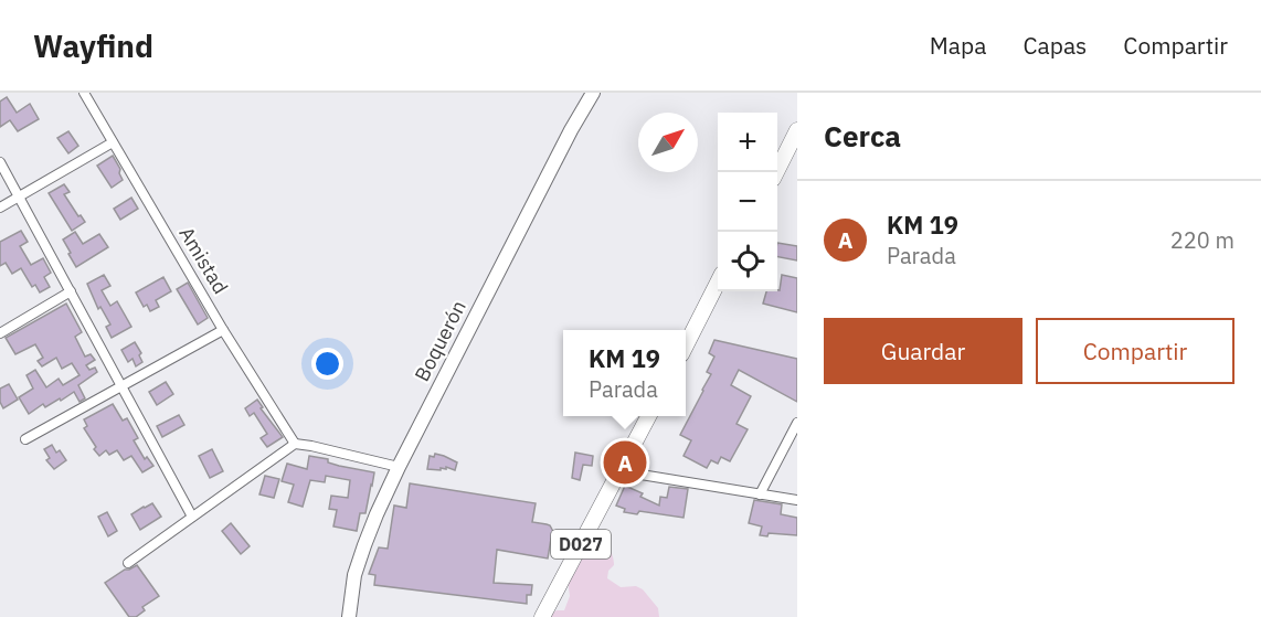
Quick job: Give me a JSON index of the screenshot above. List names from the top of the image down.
{
  "streets": {
    "main road": ["D027"],
    "street": ["Amistad", "Boquerón"]
  },
  "north": "top right",
  "page": {
    "header": "Wayfind",
    "nav": ["Mapa", "Capas", "Compartir"],
    "heading": "Cerca",
    "map_buttons": ["+", "−"],
    "list": [
      {
        "mark": "A",
        "name": "KM 19",
        "note": "Parada",
        "value": "220 m"
      }
    ],
    "buttons": ["Guardar", "Compartir"],
    "popup": ["KM 19", "Parada"],
    "pins": "A"
  }
}
